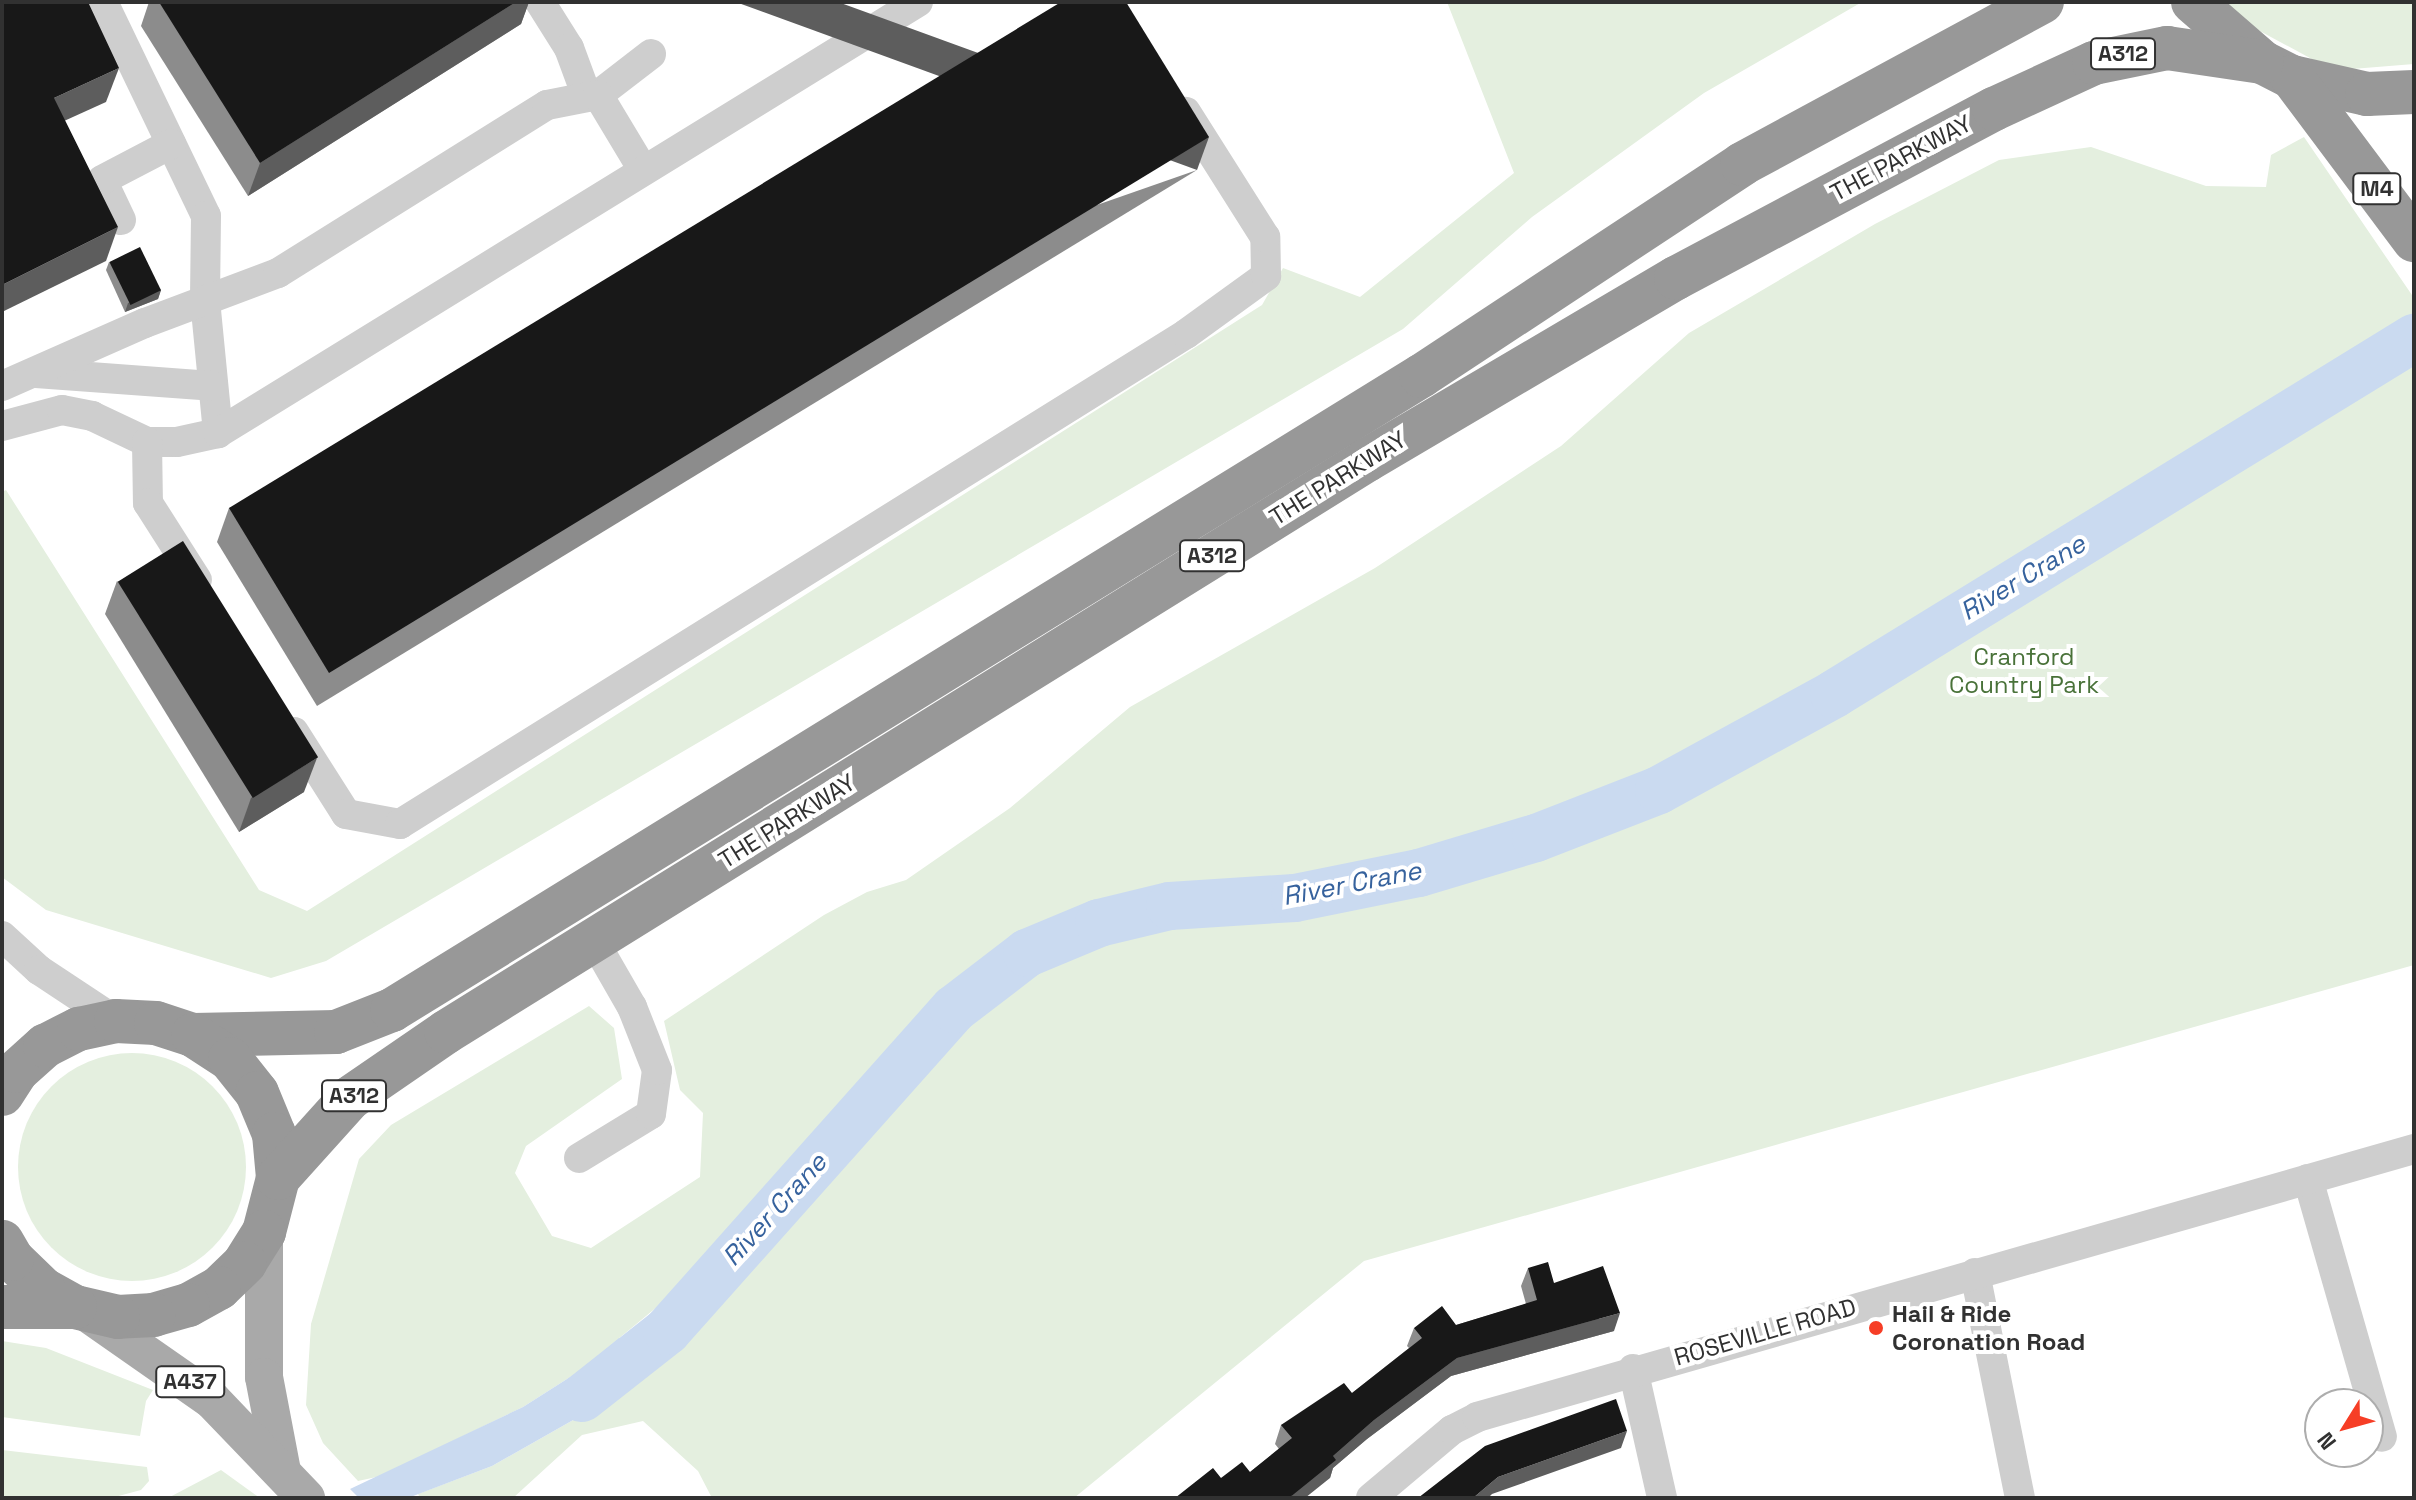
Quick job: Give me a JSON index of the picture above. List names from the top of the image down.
{
  "streets": {
    "highway": ["A312", "THE PARKWAY", "M4"],
    "main road": ["A437"],
    "street": ["ROSEVILLE ROAD"]
  },
  "crossings": [
    ["A312", "THE PARKWAY"],
    ["A312", "M4"],
    ["THE PARKWAY", "M4"]
  ],
  "water": ["River Crane"],
  "parks": ["Cranford Country Park"],
  "places": ["Hail & Ride Coronation Road"],
  "north": "bottom left"
}
